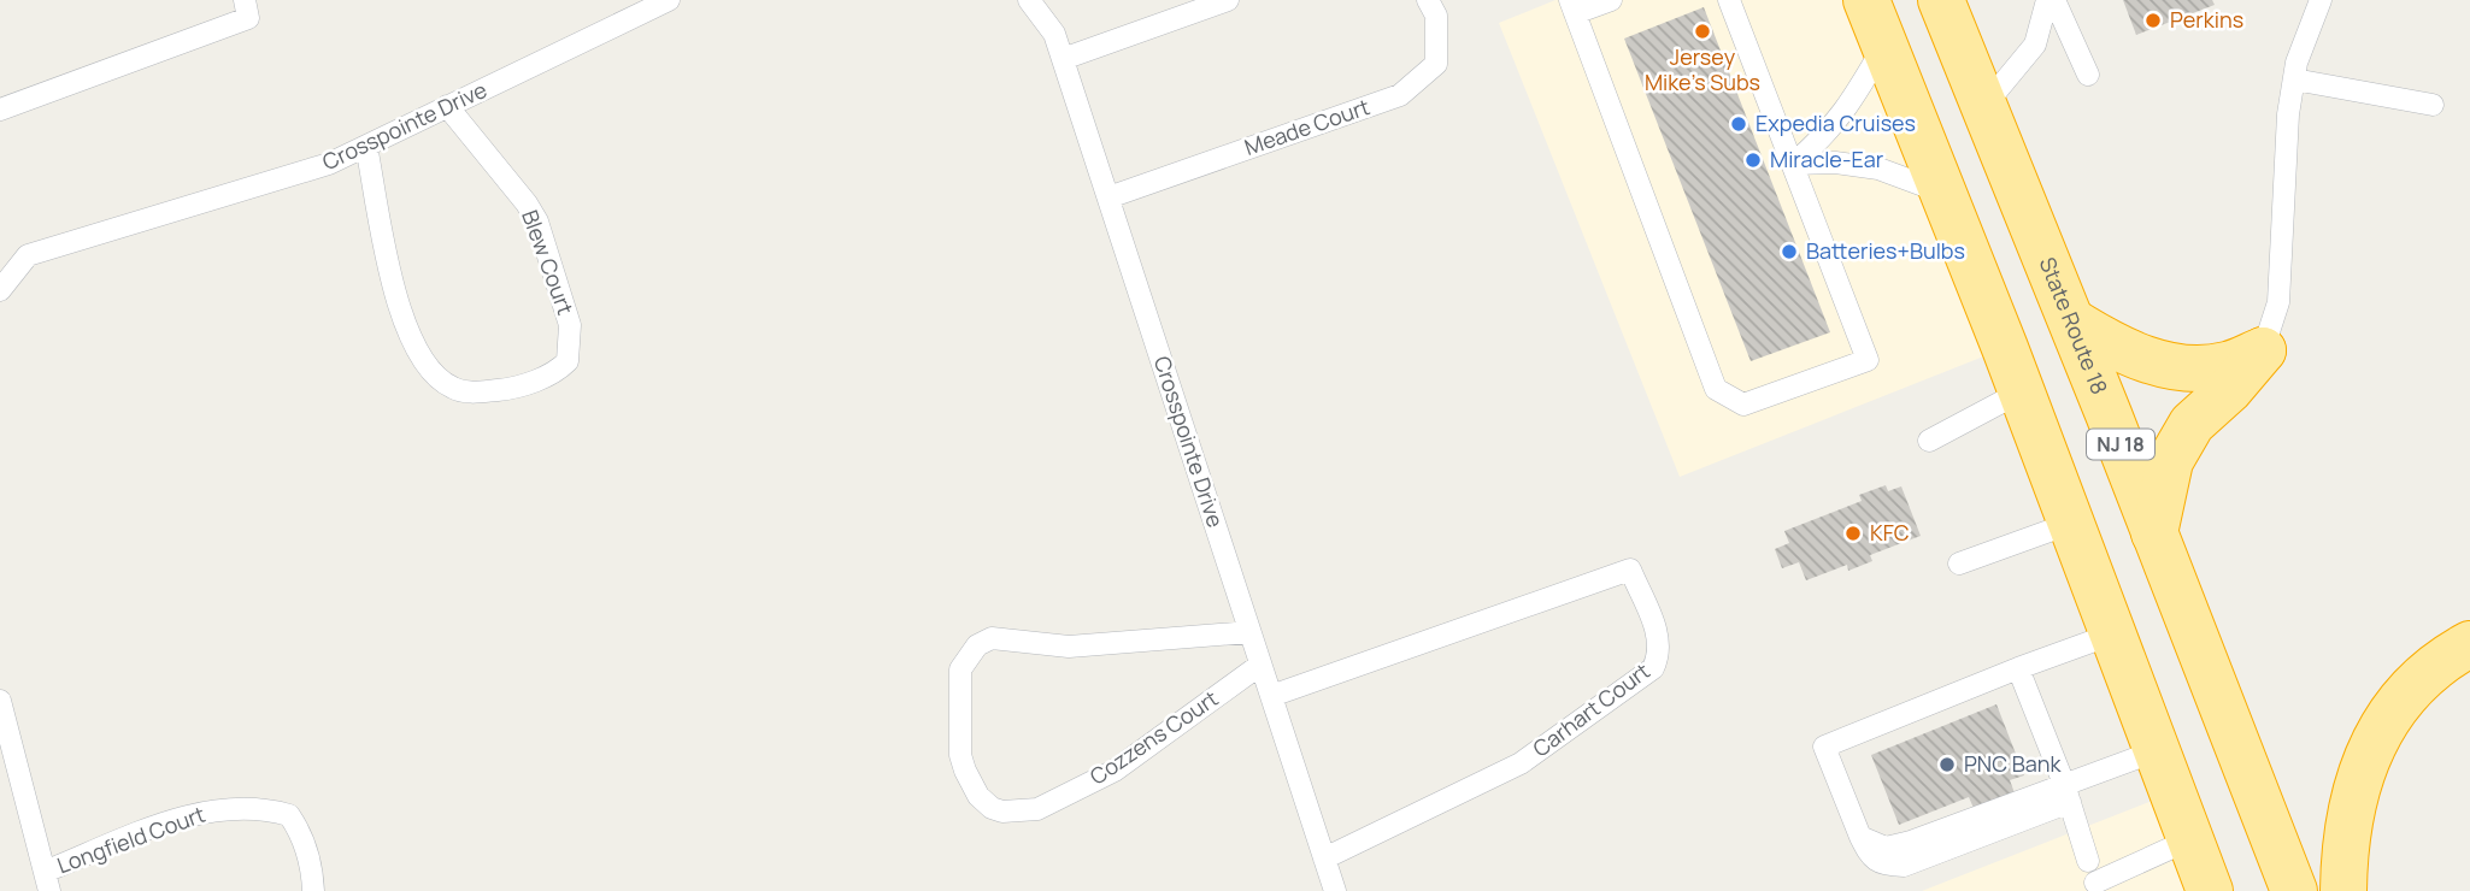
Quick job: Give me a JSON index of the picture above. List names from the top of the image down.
{
  "streets": {
    "highway": ["State Route 18", "NJ 18"],
    "lane": [
      "Crosspointe Drive",
      "Meade Court",
      "Blew Court",
      "Carhart Court",
      "Cozzens Court",
      "Longfield Court"
    ]
  },
  "crossings": [
    ["Crosspointe Drive", "Meade Court"],
    ["Crosspointe Drive", "Blew Court"],
    ["Crosspointe Drive", "Carhart Court"],
    ["Crosspointe Drive", "Cozzens Court"]
  ],
  "places": [
    "Perkins",
    "Jersey Mike's Subs",
    "Expedia Cruises",
    "Miracle-Ear",
    "Batteries+Bulbs",
    "KFC",
    "PNC Bank"
  ]
}
